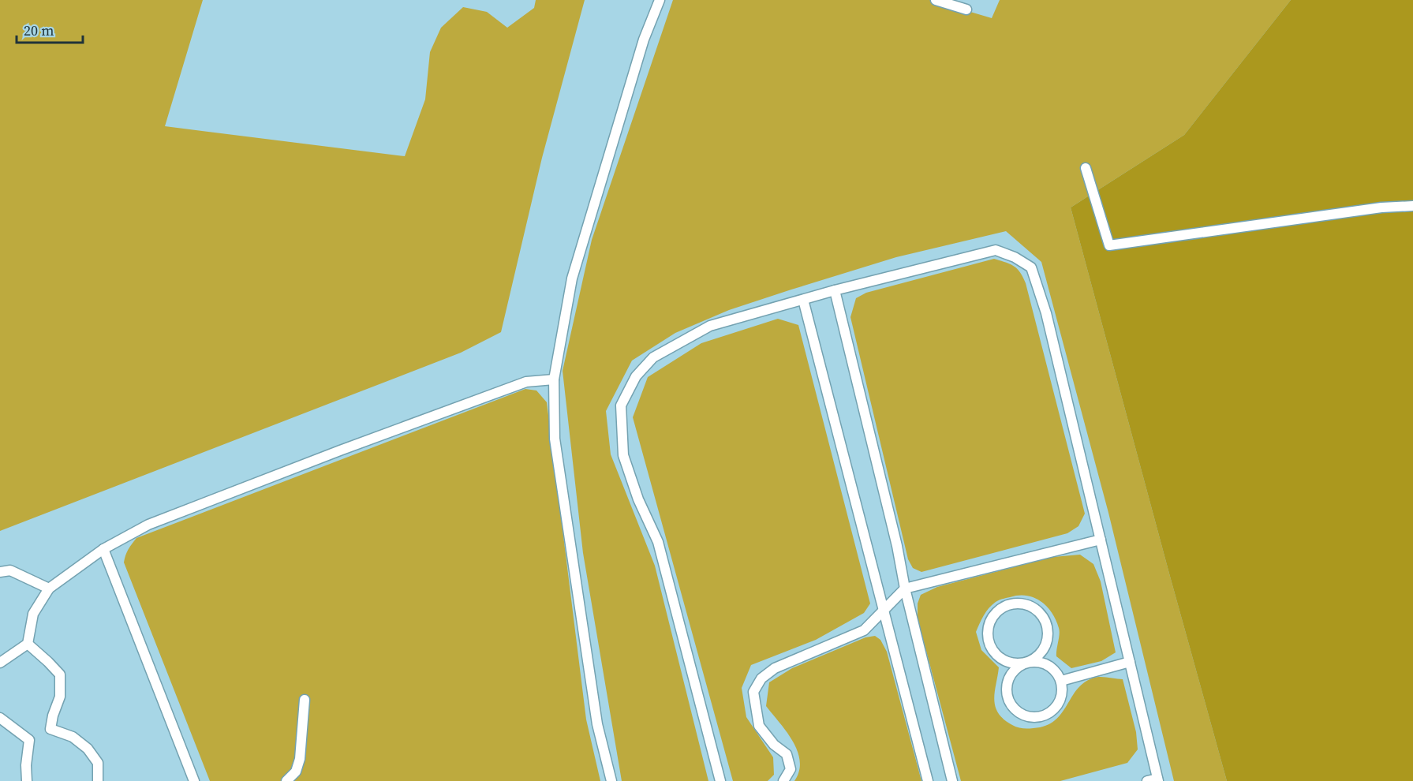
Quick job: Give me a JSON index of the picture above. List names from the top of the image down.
{
  "scale_bar": "20 m"
}
